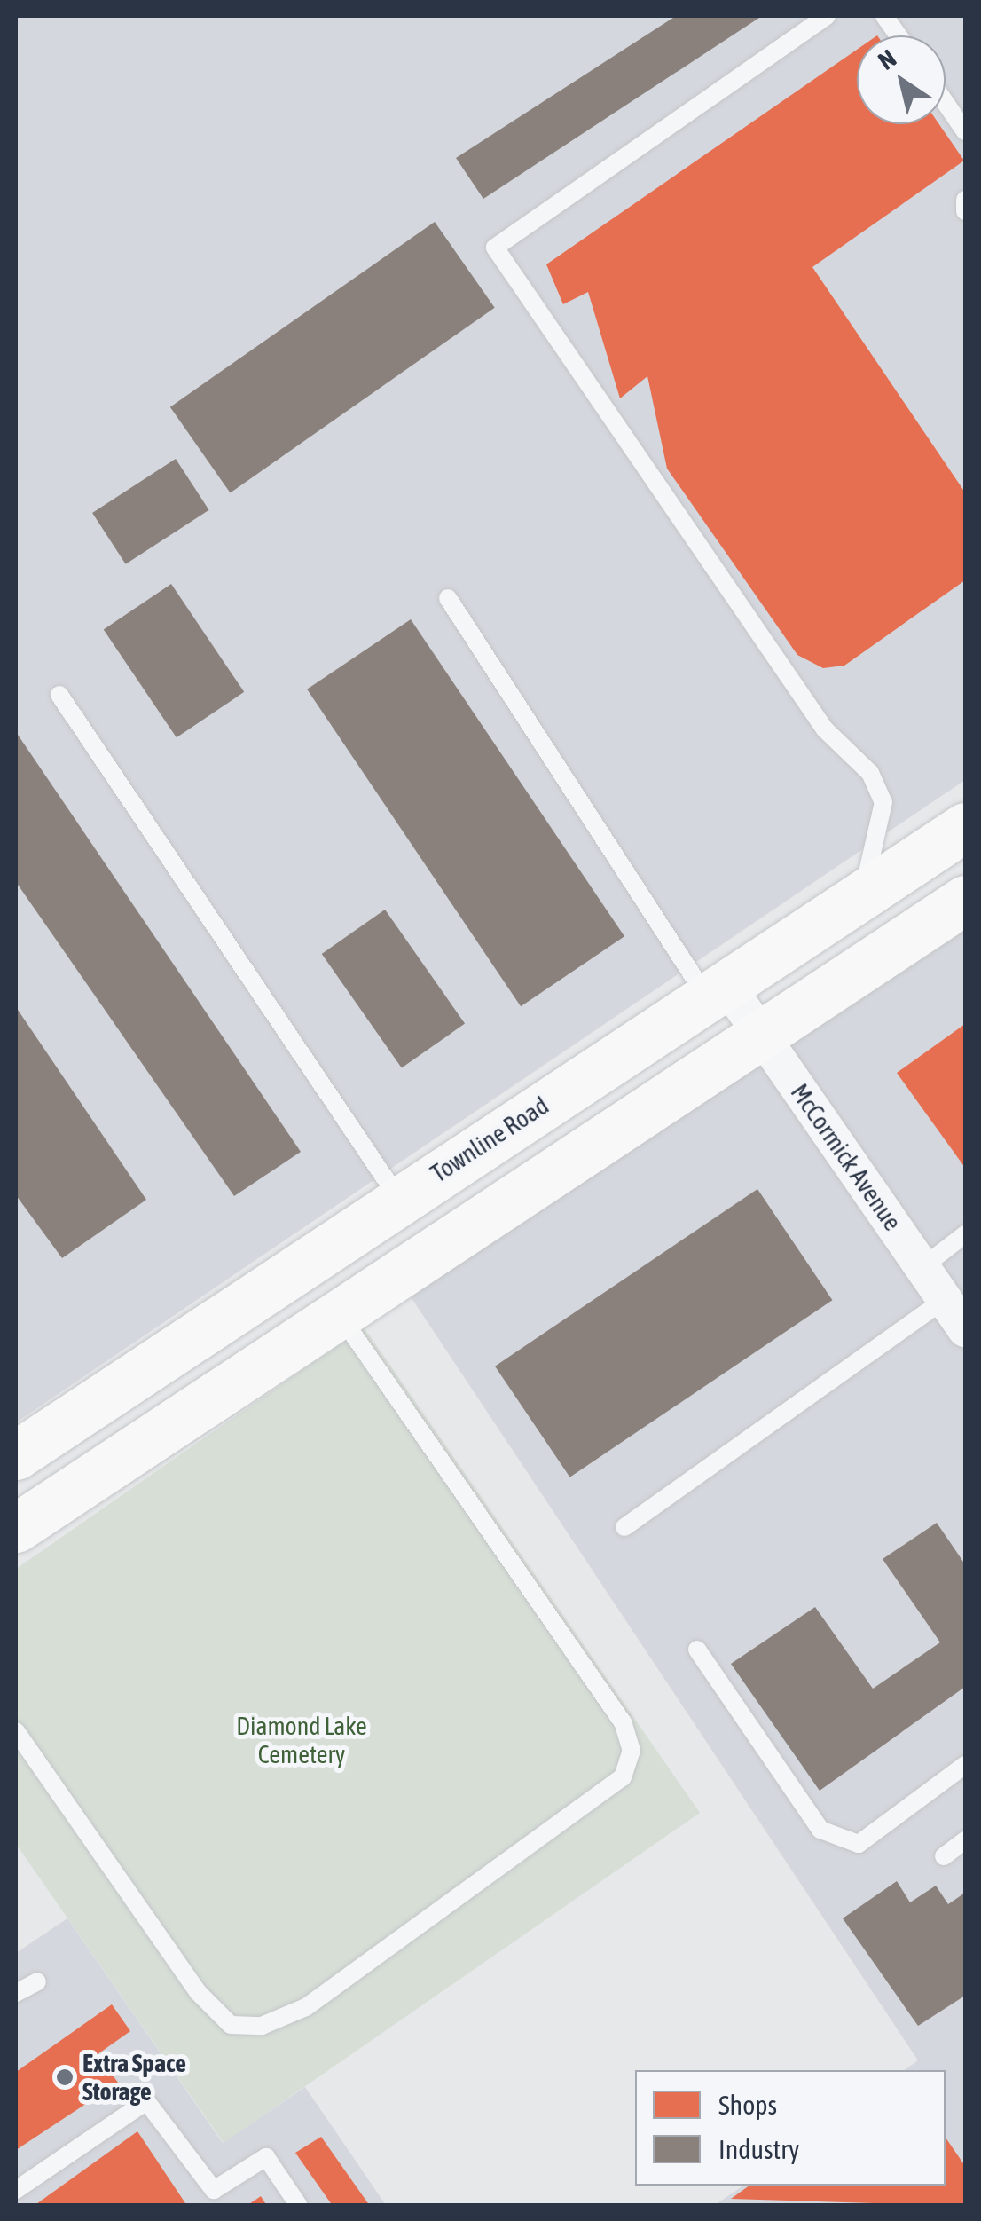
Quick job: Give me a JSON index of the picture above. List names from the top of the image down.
{
  "streets": {
    "main road": ["Townline Road"],
    "street": ["McCormick Avenue"]
  },
  "crossings": [
    ["Townline Road", "McCormick Avenue"]
  ],
  "parks": ["Diamond Lake Cemetery"],
  "places": ["Extra Space Storage"],
  "legend": ["Shops", "Industry"],
  "north": "top left"
}
